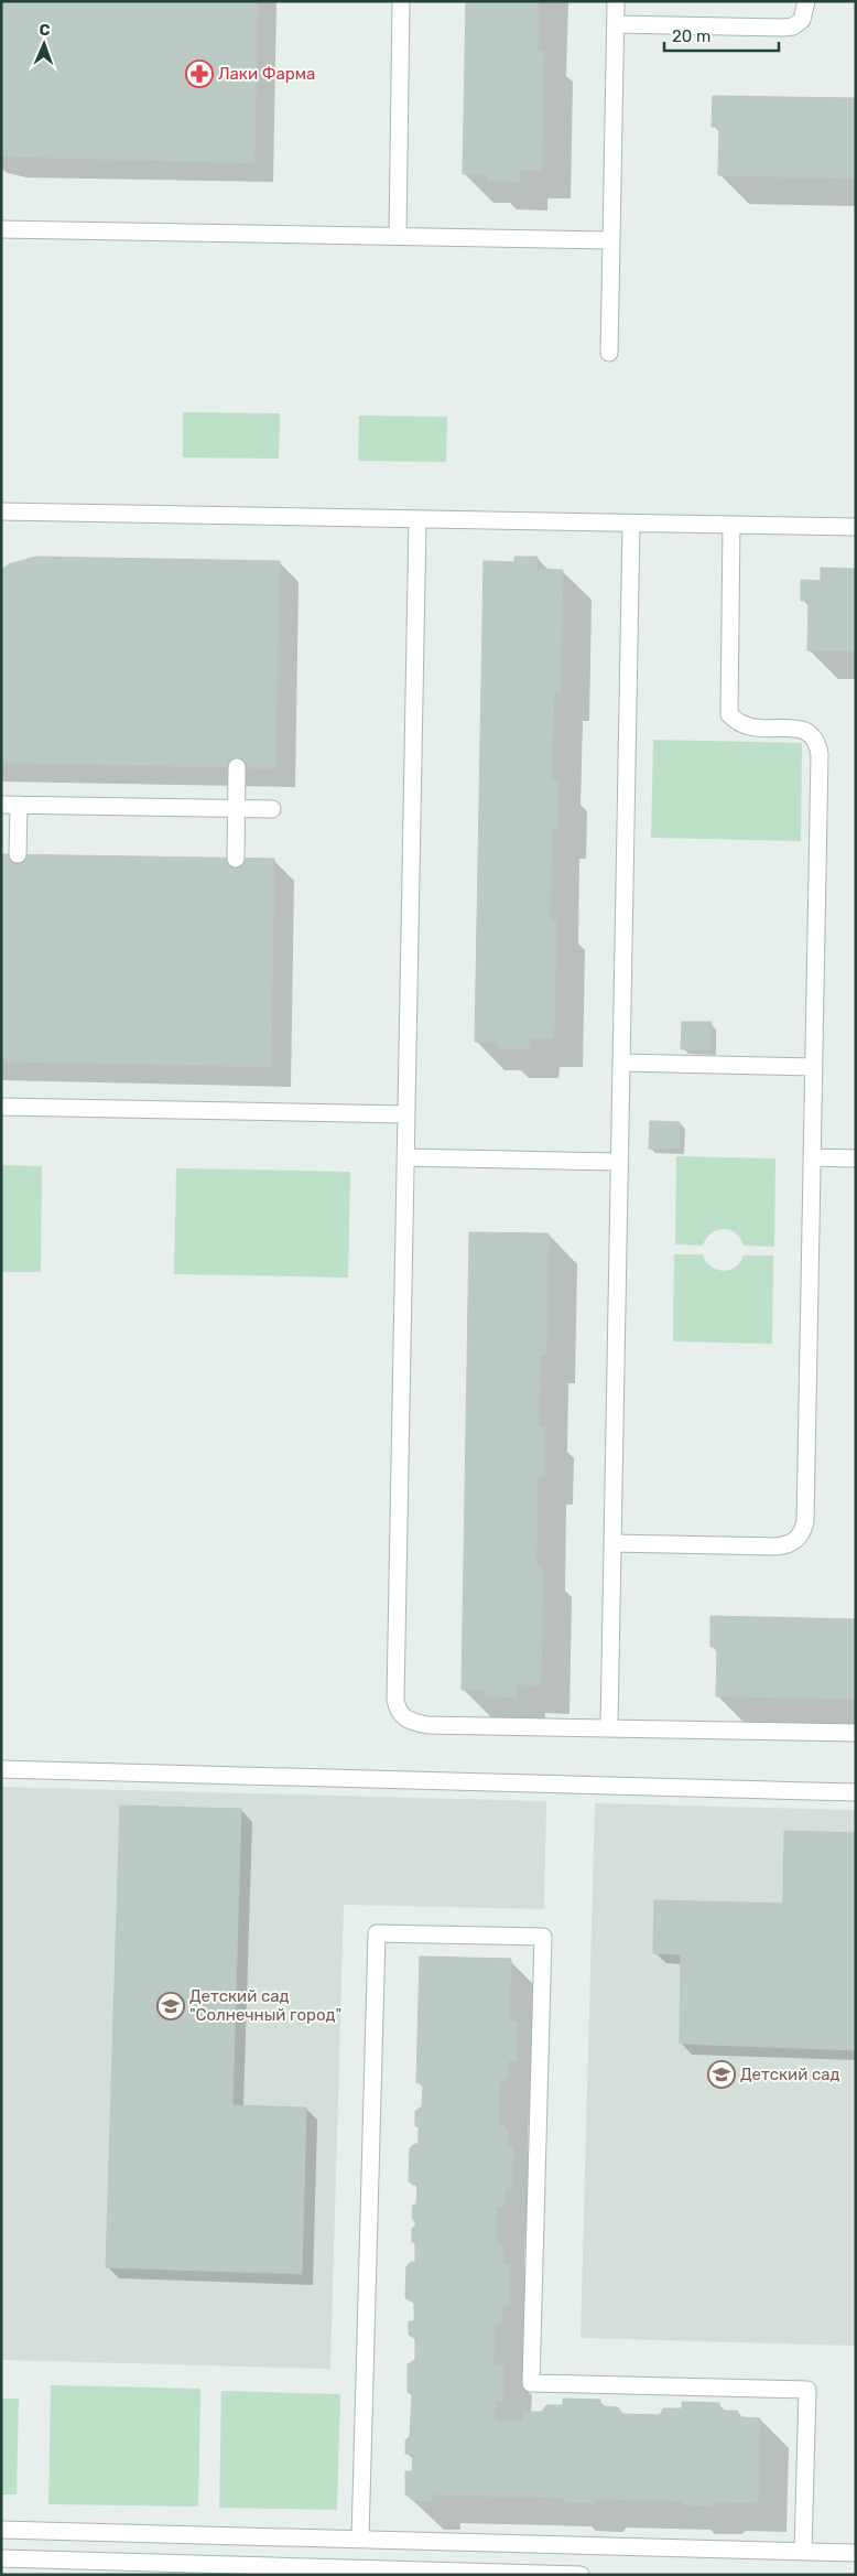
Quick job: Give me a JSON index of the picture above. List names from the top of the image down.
{
  "places": {
    "pharmacy": ["Лаки Фарма"],
    "school or university": ["Детский сад \"Солнечный город\"", "Детский сад"]
  },
  "scale_bar": "20 m",
  "north": "top"
}
